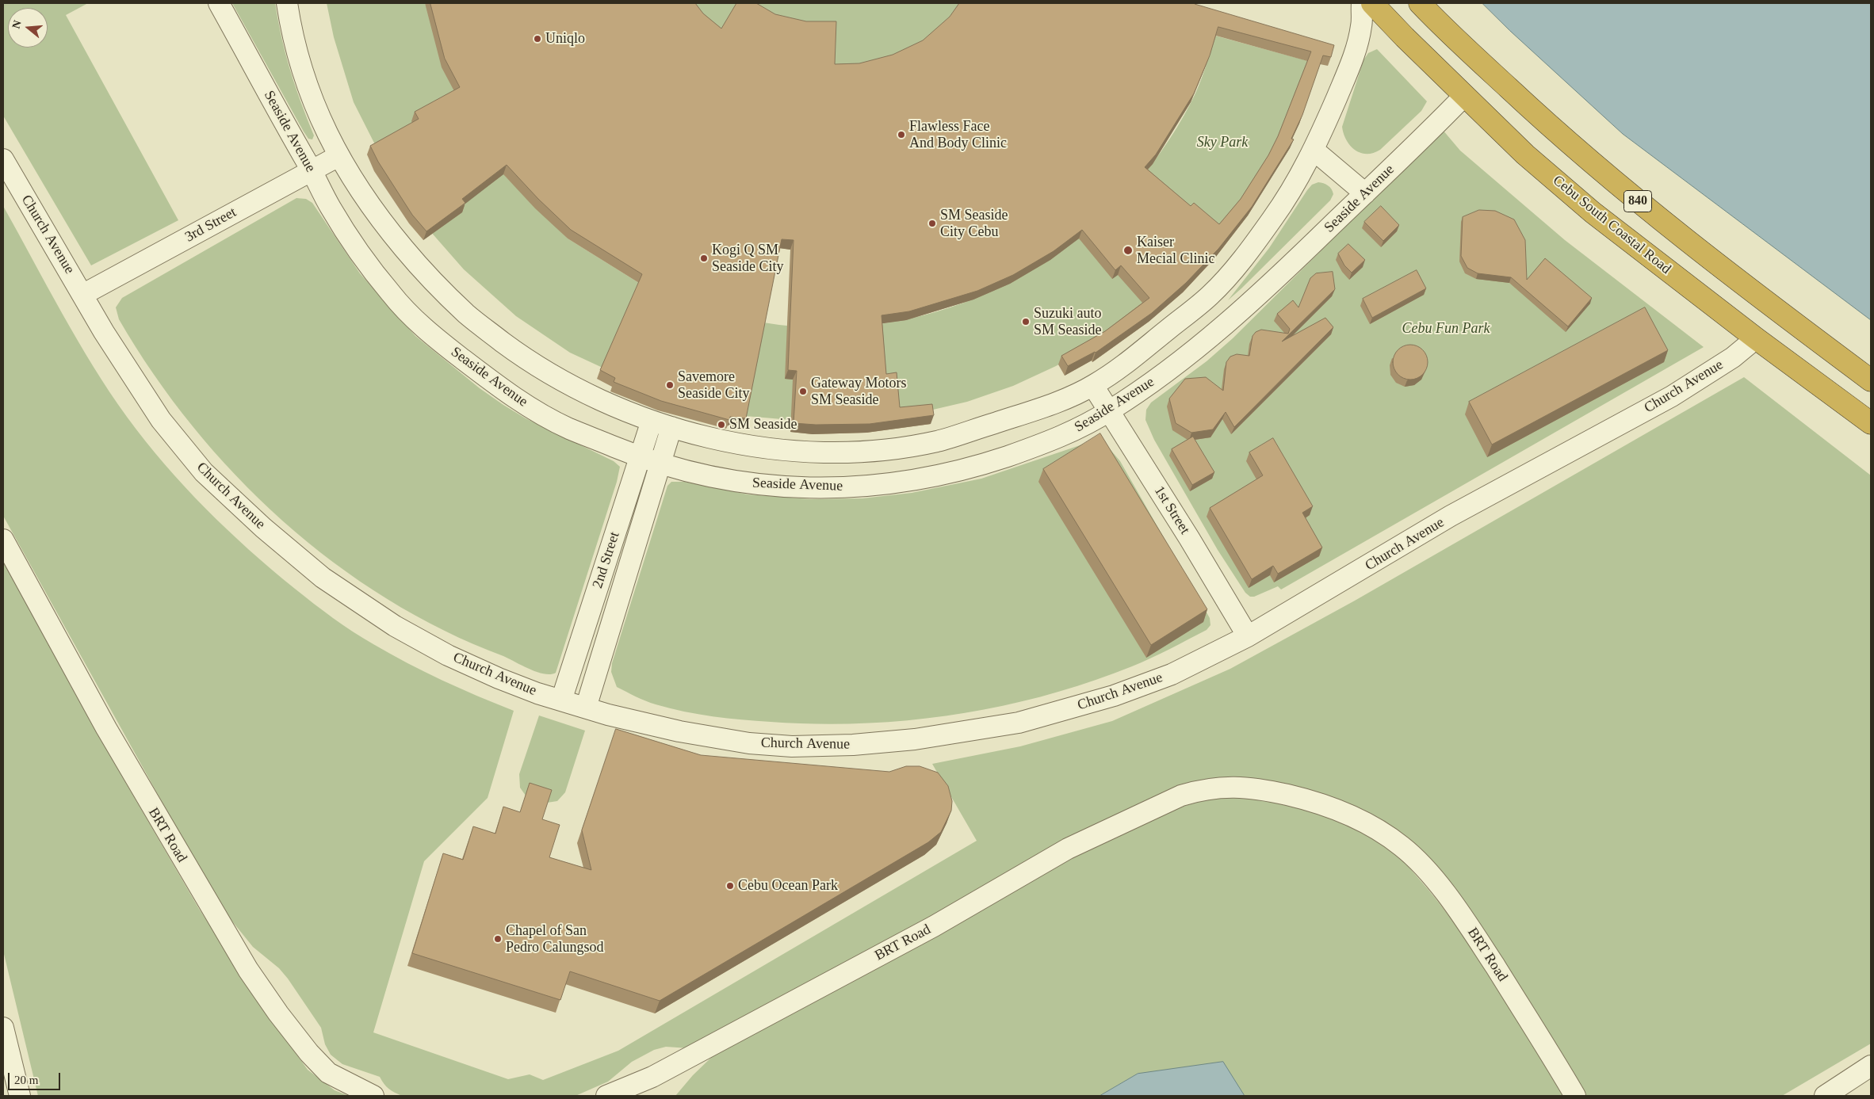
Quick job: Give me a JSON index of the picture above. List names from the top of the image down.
{
  "streets": {
    "highway": ["840", "Cebu South Coastal Road"],
    "street": [
      "Seaside Avenue",
      "3rd Street",
      "Church Avenue",
      "1st Street",
      "2nd Street",
      "BRT Road"
    ]
  },
  "crossings": [
    ["Seaside Avenue", "3rd Street"],
    ["Seaside Avenue", "Cebu South Coastal Road"],
    ["Seaside Avenue", "1st Street"],
    ["Seaside Avenue", "2nd Street"],
    ["3rd Street", "Church Avenue"],
    ["Cebu South Coastal Road", "Church Avenue"],
    ["Church Avenue", "1st Street"],
    ["Church Avenue", "2nd Street"]
  ],
  "parks": ["Sky Park", "Cebu Fun Park"],
  "places": [
    "Uniqlo",
    "Flawless Face And Body Clinic",
    "SM Seaside City Cebu",
    "Kaiser Mecial Clinic",
    "Kogi Q SM Seaside City",
    "Suzuki auto SM Seaside",
    "Savemore Seaside City",
    "Gateway Motors SM Seaside",
    "SM Seaside",
    "Cebu Ocean Park",
    "Chapel of San Pedro Calungsod"
  ],
  "scale_bar": "20 m",
  "north": "left"
}
